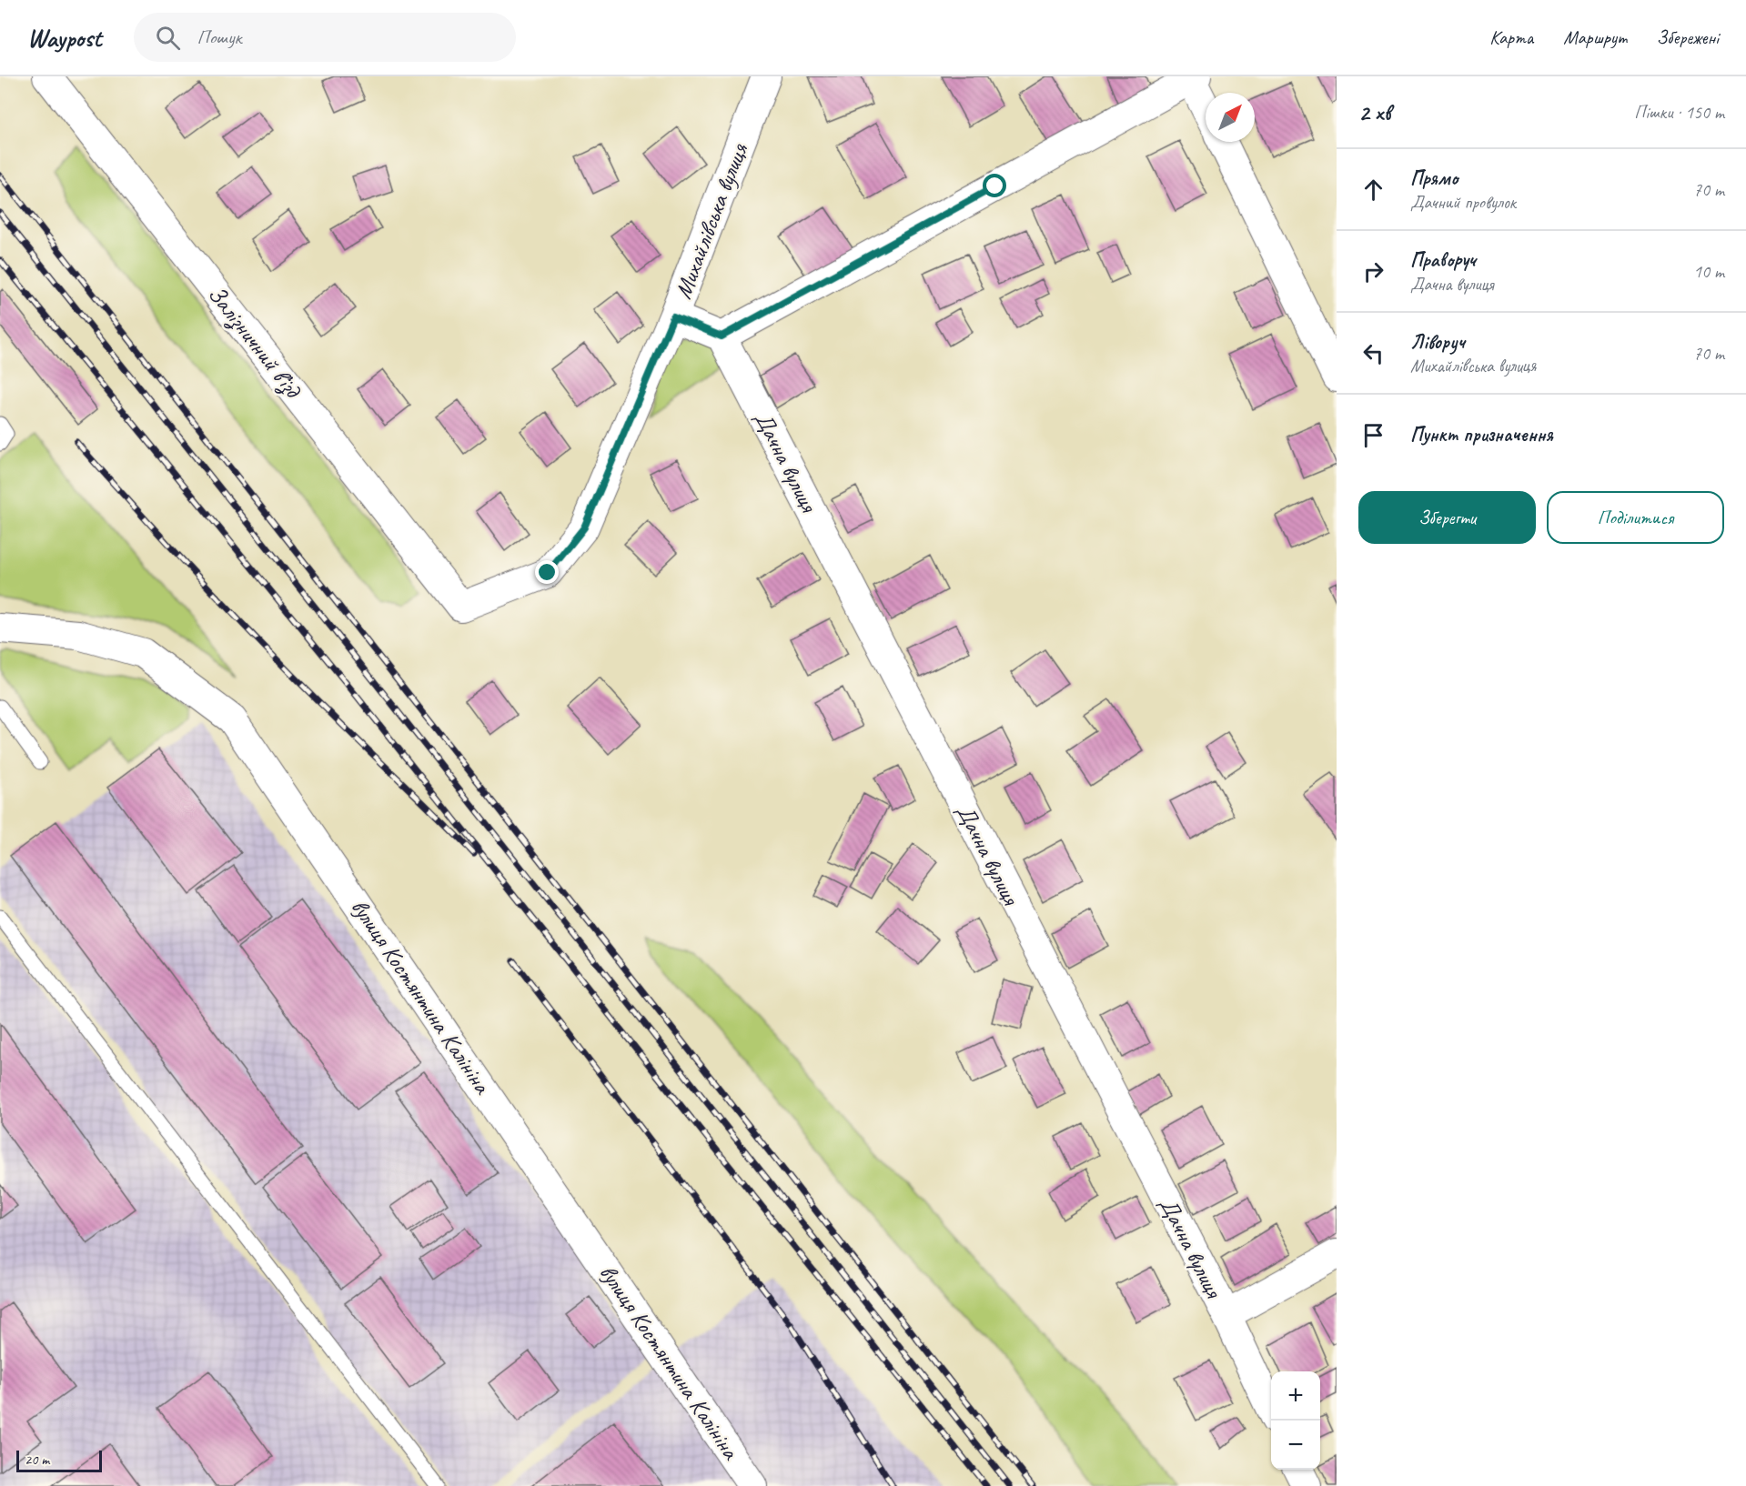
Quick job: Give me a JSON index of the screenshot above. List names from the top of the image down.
{
  "streets": {
    "street": [
      "Михайлівська вулиця",
      "Залізничний в’їзд",
      "Дачна вулиця",
      "вулиця Костянтина Калініна"
    ]
  },
  "crossings": [
    ["Михайлівська вулиця", "Залізничний в’їзд"]
  ],
  "scale_bar": "20 m",
  "north": "top right",
  "page": {
    "header": "Waypost",
    "search": "Пошук",
    "nav": ["Карта", "Маршрут", "Збережені"],
    "heading": ["2 хв", "Пішки · 150 m"],
    "list": [
      ["Прямо", "Дачний провулок", "70 m"],
      ["Праворуч", "Дачна вулиця", "10 m"],
      ["Ліворуч", "Михайлівська вулиця", "70 m"],
      "Пункт призначення"
    ],
    "buttons": ["Зберегти", "Поділитися"],
    "map_buttons": ["+", "−"],
    "scale": "20 m"
  }
}
